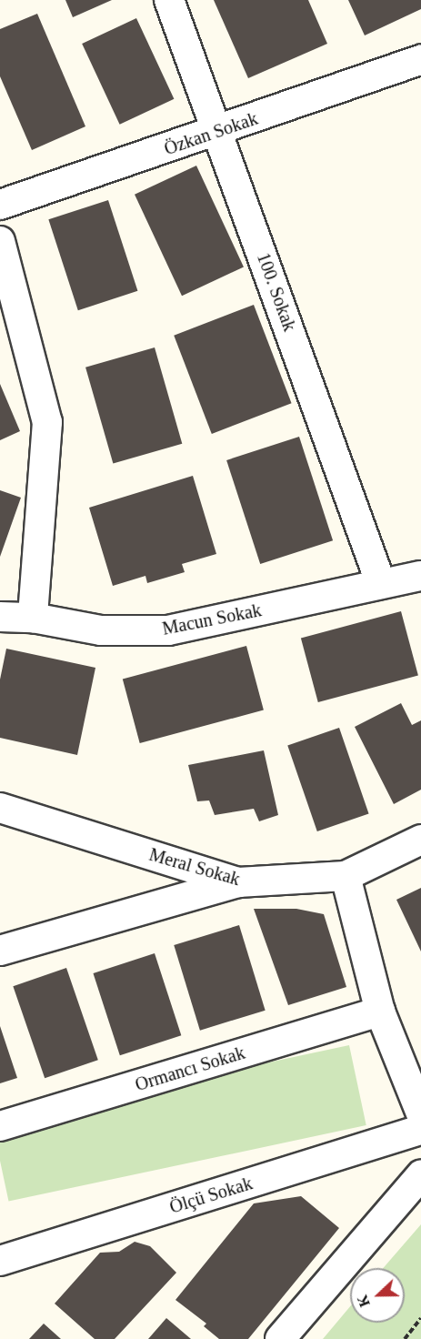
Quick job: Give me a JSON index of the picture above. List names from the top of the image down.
{
  "streets": {
    "street": [
      "Özkan Sokak",
      "100. Sokak",
      "Macun Sokak",
      "Meral Sokak",
      "Ormancı Sokak",
      "Ölçü Sokak"
    ]
  },
  "crossings": [
    ["Özkan Sokak", "100. Sokak"],
    ["100. Sokak", "Macun Sokak"]
  ],
  "north": "left"
}
